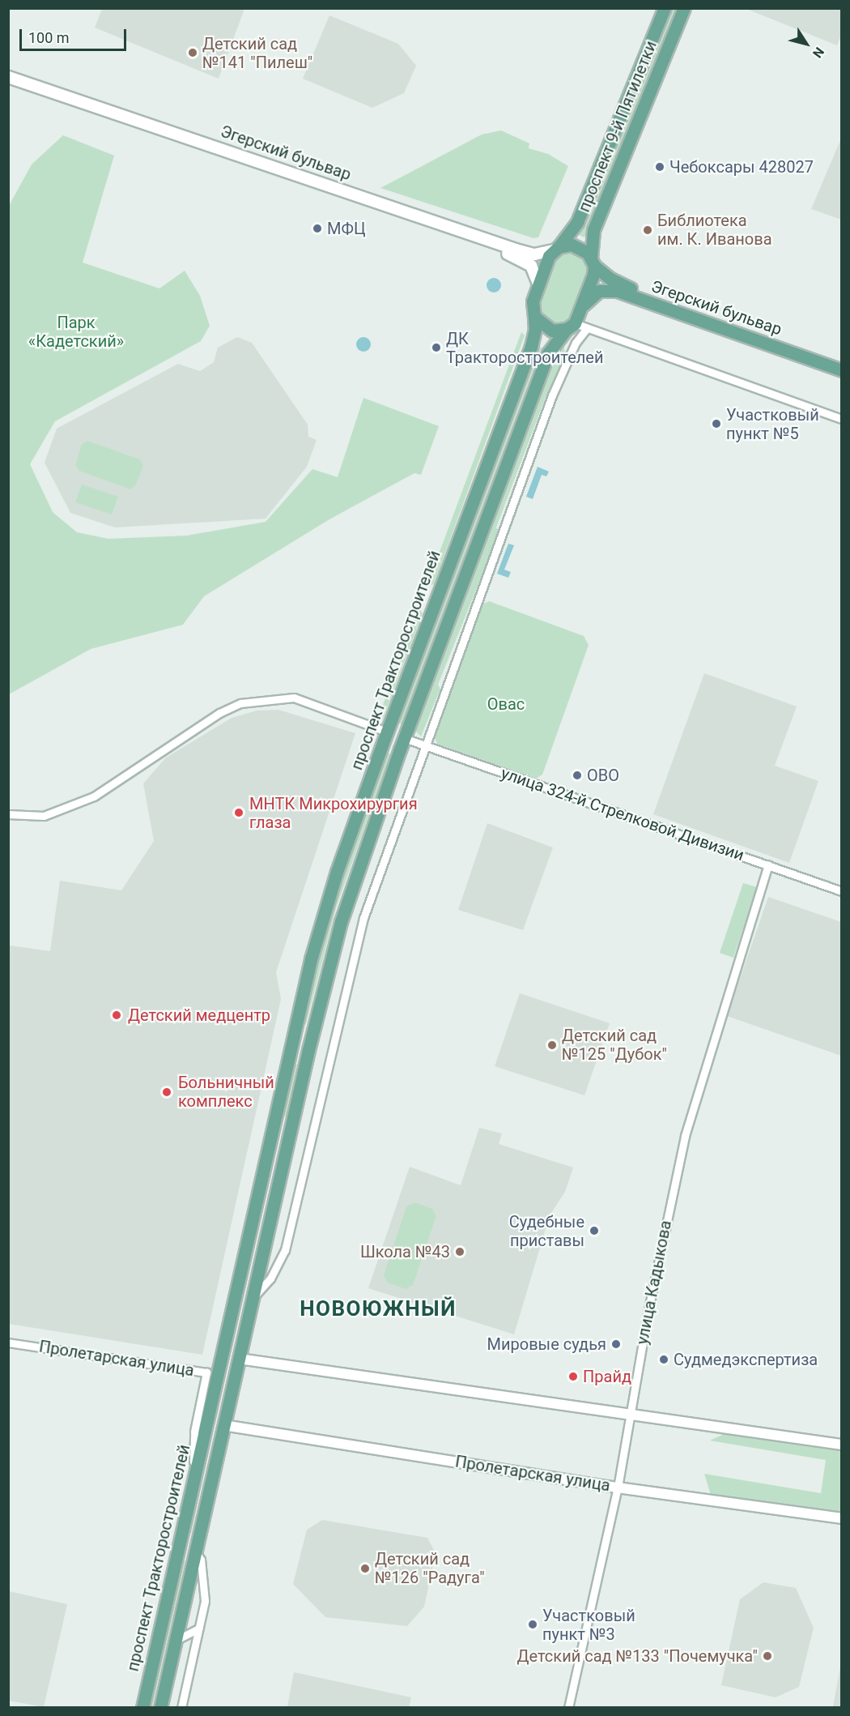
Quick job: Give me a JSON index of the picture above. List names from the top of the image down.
{
  "streets": {
    "main road": ["проспект 9-й Пятилетки", "Эгерский бульвар", "проспект Тракторостроителей"],
    "street": ["улица 324-й Стрелковой Дивизии", "улица Кадыкова", "Пролетарская улица"]
  },
  "crossings": [
    ["проспект 9-й Пятилетки", "Эгерский бульвар"],
    ["проспект 9-й Пятилетки", "проспект Тракторостроителей"],
    ["Эгерский бульвар", "проспект Тракторостроителей"],
    ["проспект Тракторостроителей", "Пролетарская улица"],
    ["улица 324-й Стрелковой Дивизии", "улица Кадыкова"],
    ["улица Кадыкова", "Пролетарская улица"]
  ],
  "districts": ["НОВОЮЖНЫЙ"],
  "parks": ["Парк «Кадетский»", "Овас"],
  "places": [
    "Детский сад №141 \"Пилеш\"",
    "Чебоксары 428027",
    "МФЦ",
    "Библиотека им. К. Иванова",
    "ДК Тракторостроителей",
    "Участковый пункт №5",
    "ОВО",
    "МНТК Микрохирургия глаза",
    "Детский медцентр",
    "Детский сад №125 \"Дубок\"",
    "Больничный комплекс",
    "Судебные приставы",
    "Школа №43",
    "Мировые судья",
    "Судмедэкспертиза",
    "Прайд",
    "Детский сад №126 \"Радуга\"",
    "Участковый пункт №3",
    "Детский сад №133 \"Почемучка\""
  ],
  "scale_bar": "100 m",
  "north": "bottom right"
}
